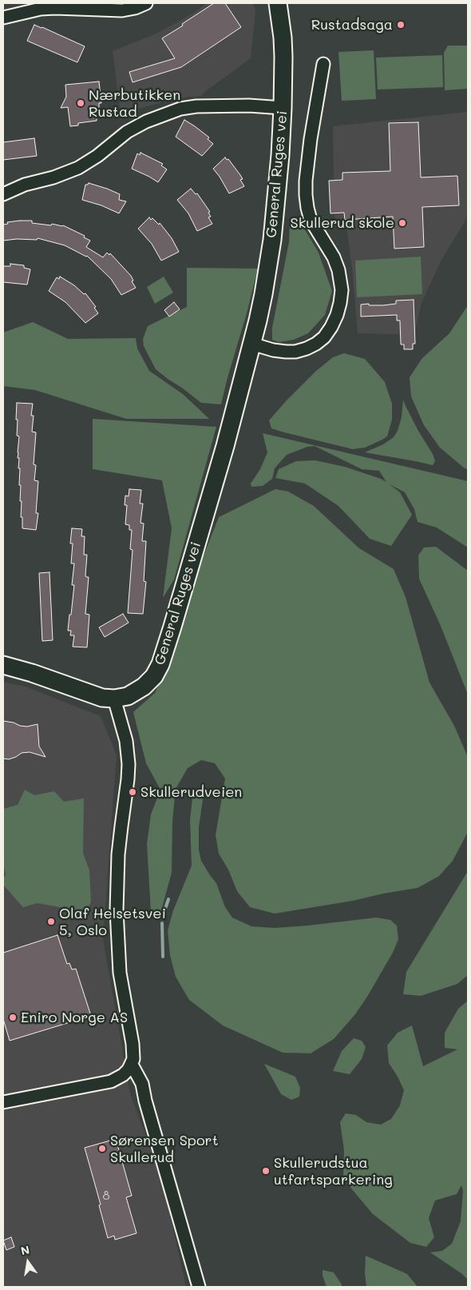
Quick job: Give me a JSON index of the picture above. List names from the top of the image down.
{
  "streets": {
    "main road": ["General Ruges vei"]
  },
  "places": [
    "Rustadsaga",
    "Nærbutikken Rustad",
    "Skullerud skole",
    "Skullerudveien",
    "Olaf Helsetsvei 5, Oslo",
    "Eniro Norge AS",
    "Sørensen Sport Skullerud",
    "Skullerudstua utfartsparkering"
  ],
  "house_numbers": ["8"],
  "north": "top"
}
